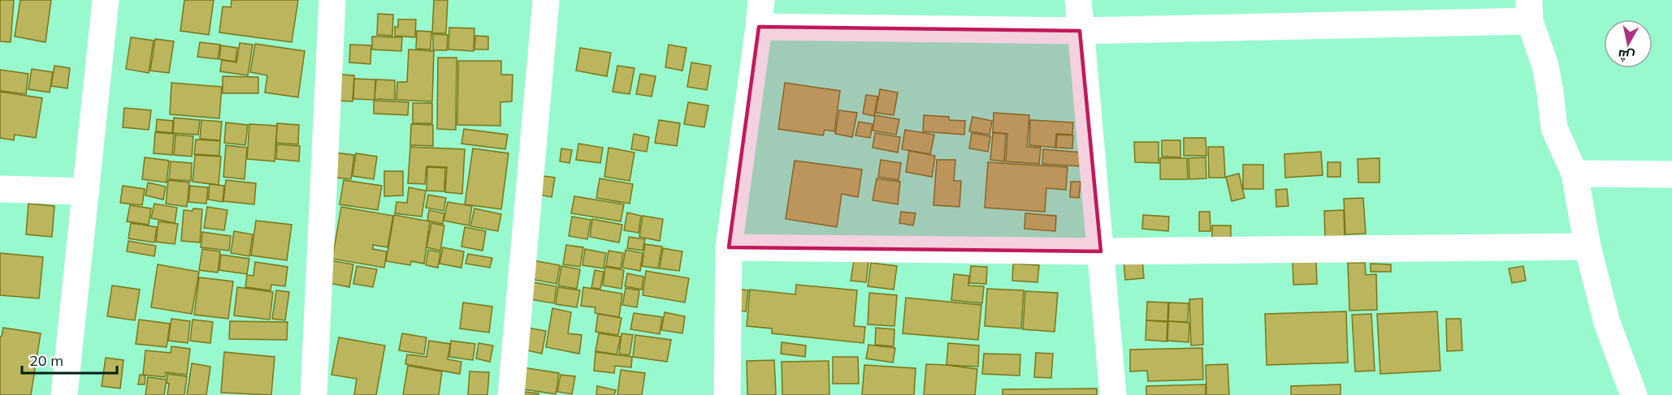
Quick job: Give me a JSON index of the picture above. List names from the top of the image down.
{
  "scale_bar": "20 m",
  "north": "bottom"
}
